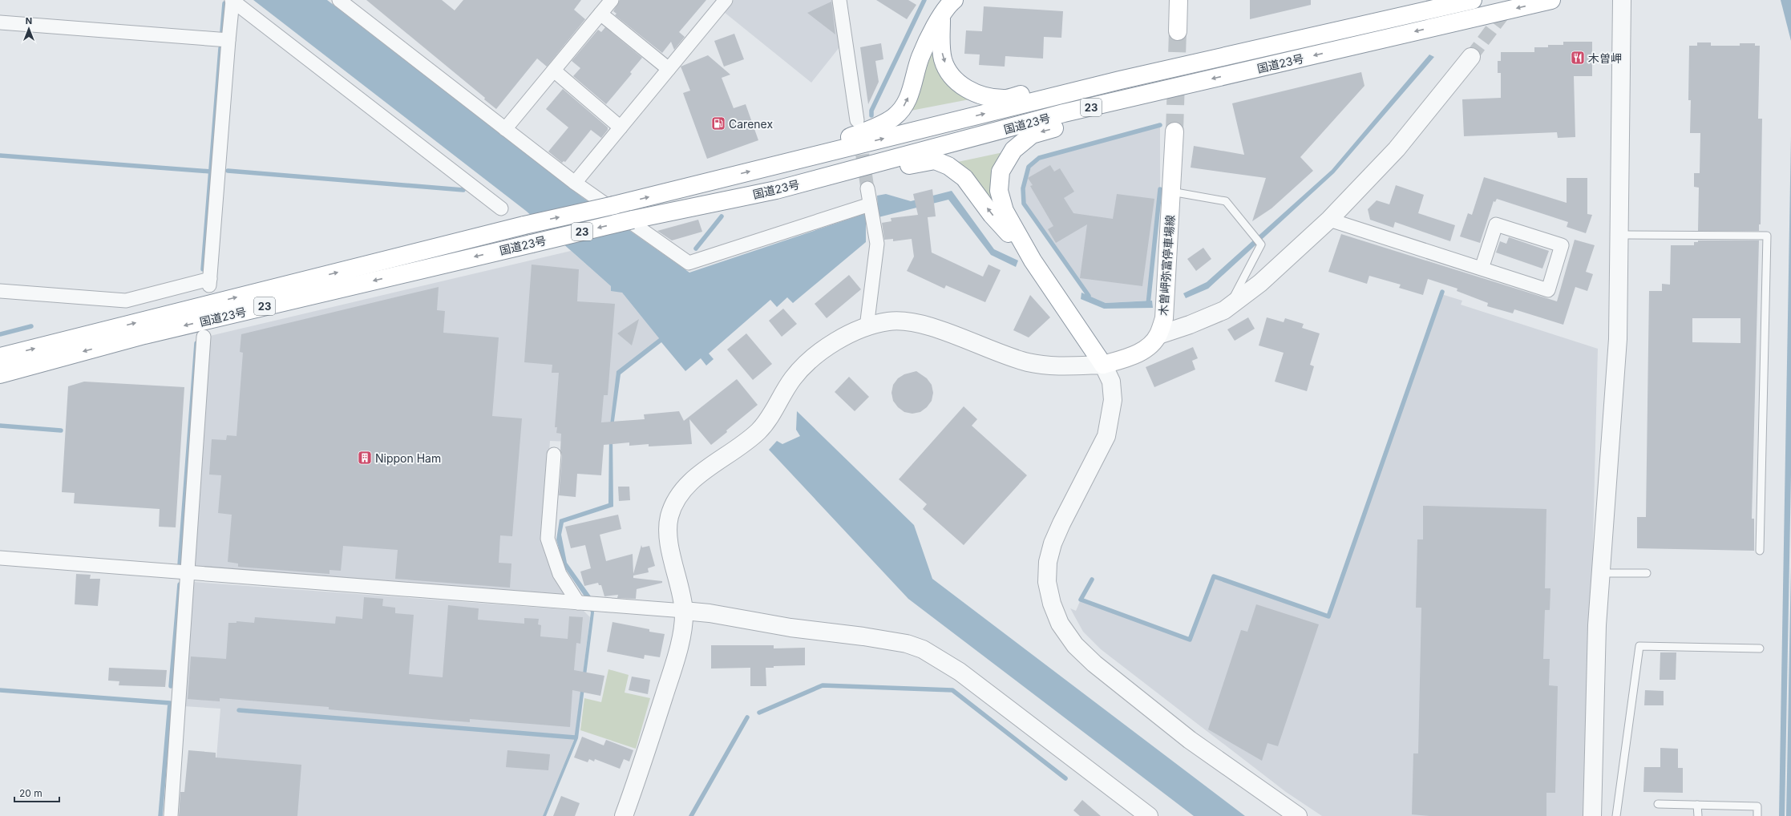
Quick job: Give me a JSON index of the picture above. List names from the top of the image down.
{
  "streets": {
    "main road": ["国道23号", "23", "木曽岬弥富停車場線"]
  },
  "crossings": [
    ["国道23号", "23"],
    ["23", "木曽岬弥富停車場線"]
  ],
  "places": {
    "restaurant": ["木曽岬"],
    "fuel station": ["Carenex"],
    "building": ["Nippon Ham"]
  },
  "scale_bar": "20 m",
  "north": "top"
}
